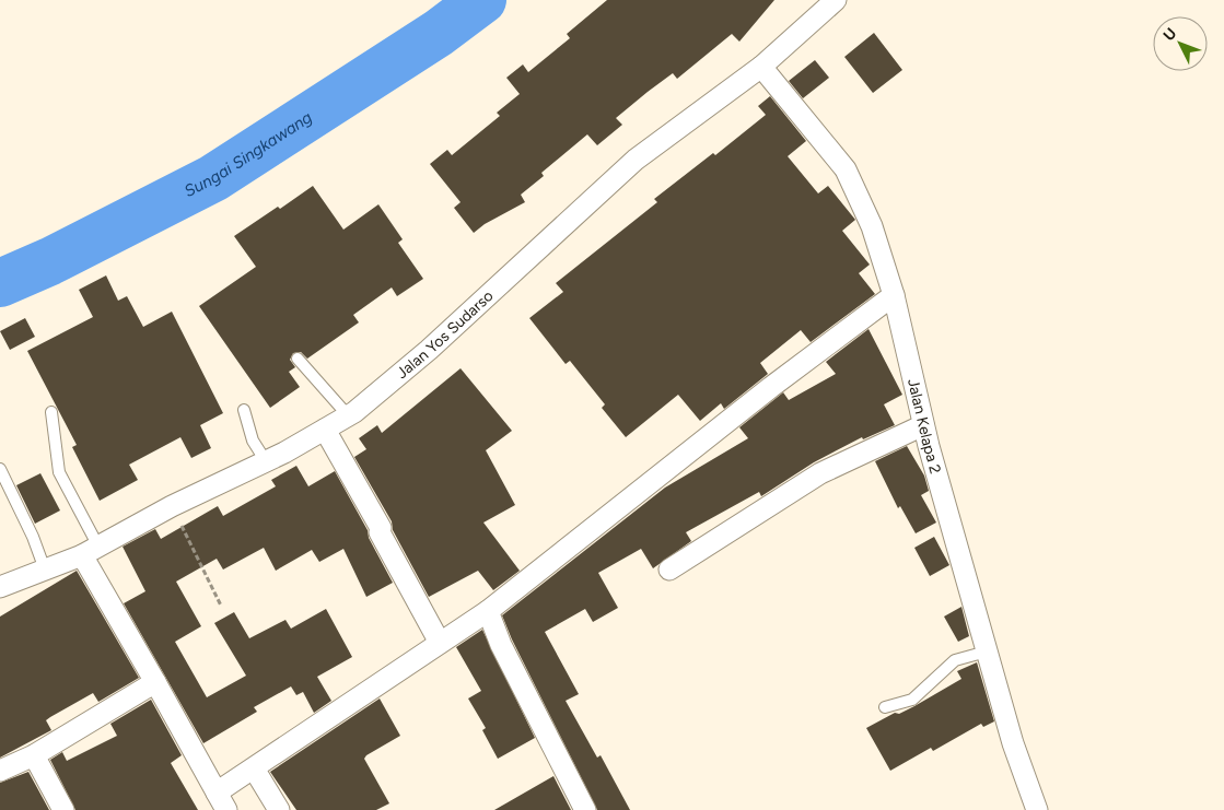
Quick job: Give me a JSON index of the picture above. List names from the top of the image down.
{
  "streets": {
    "street": ["Jalan Yos Sudarso", "Jalan Kelapa 2"]
  },
  "crossings": [
    ["Jalan Yos Sudarso", "Jalan Kelapa 2"]
  ],
  "water": ["Sungai Singkawang"],
  "north": "top left"
}
